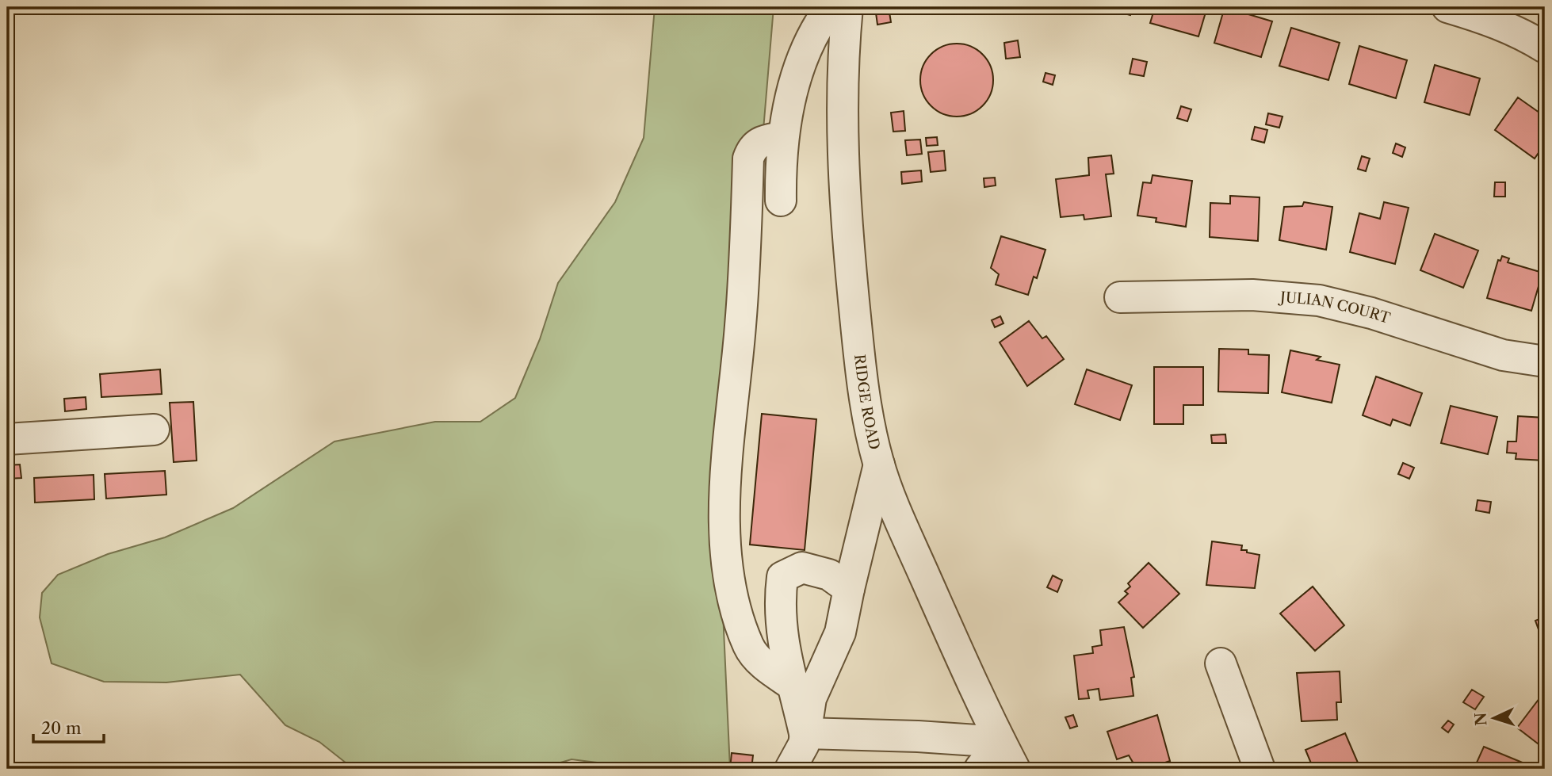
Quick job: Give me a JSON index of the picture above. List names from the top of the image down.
{
  "streets": {
    "street": ["JULIAN COURT", "RIDGE ROAD"]
  },
  "scale_bar": "20 m",
  "north": "left"
}
